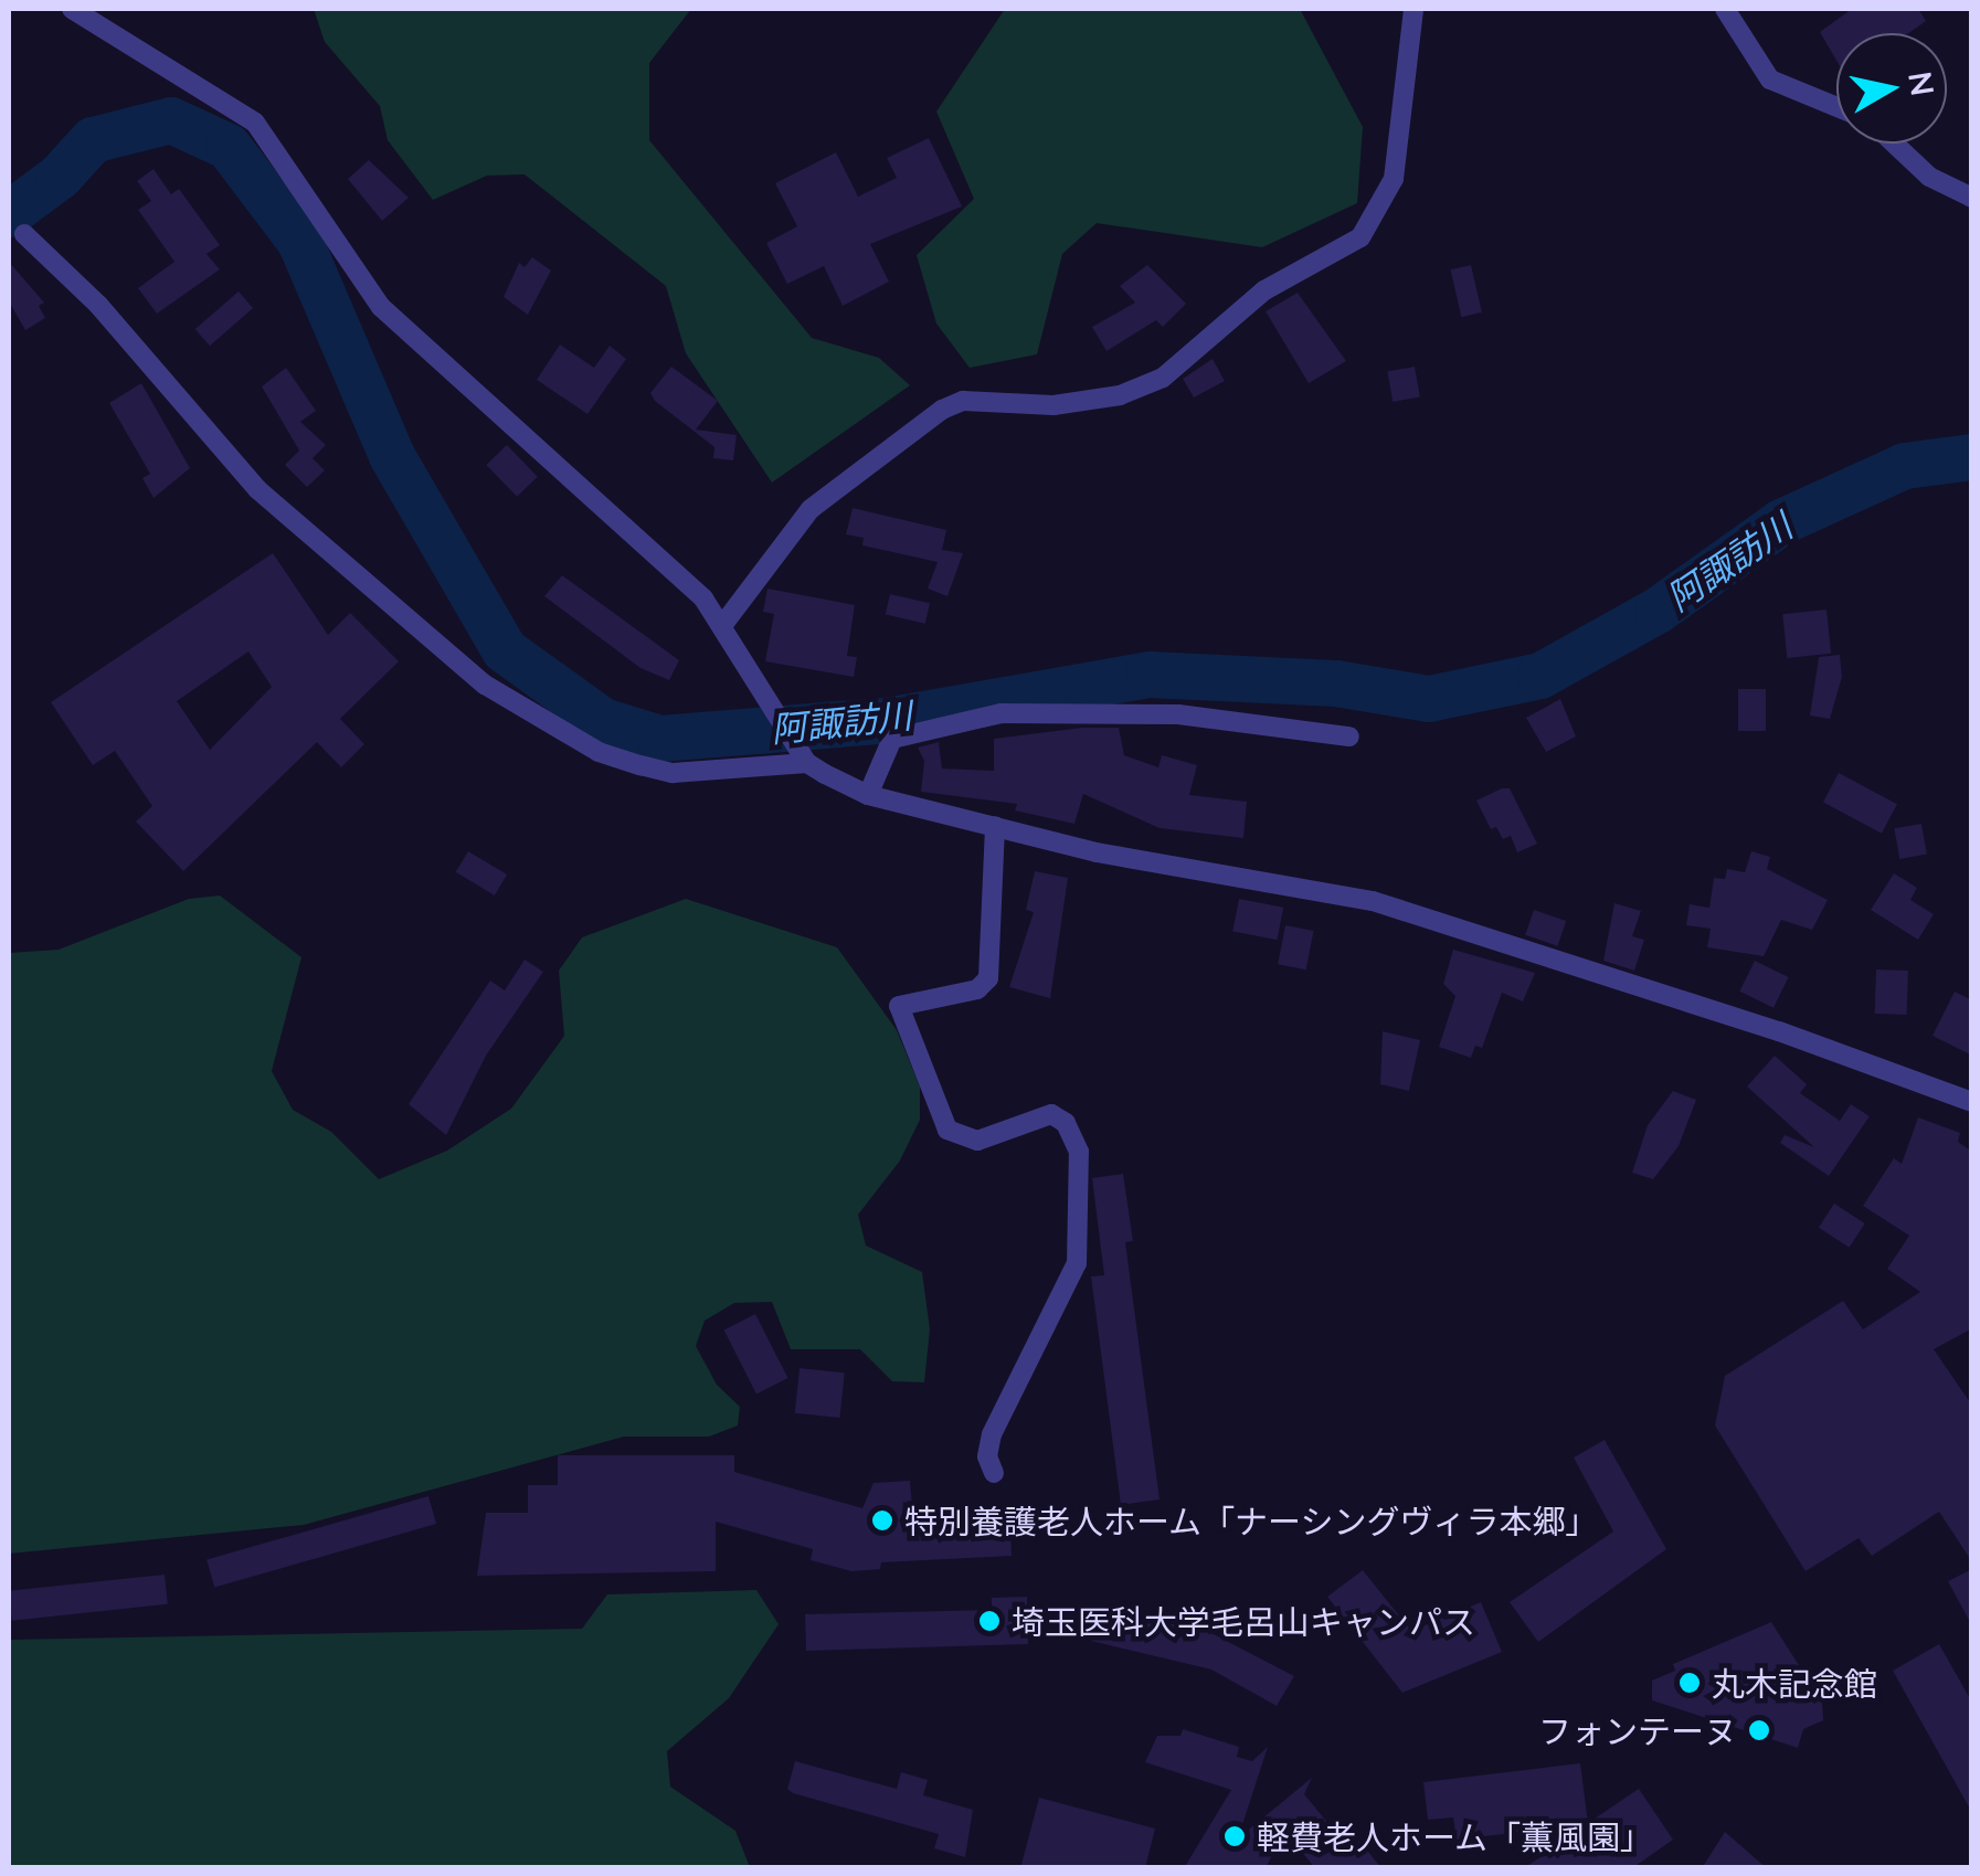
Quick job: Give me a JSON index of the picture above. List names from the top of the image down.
{
  "water": ["阿諏訪川"],
  "places": [
    "特別養護老人ホーム「ナーシングヴィラ本郷」",
    "埼玉医科大学毛呂山キャンパス",
    "丸木記念館",
    "フォンテーヌ",
    "軽費老人ホーム「薫風園」"
  ],
  "north": "right"
}
